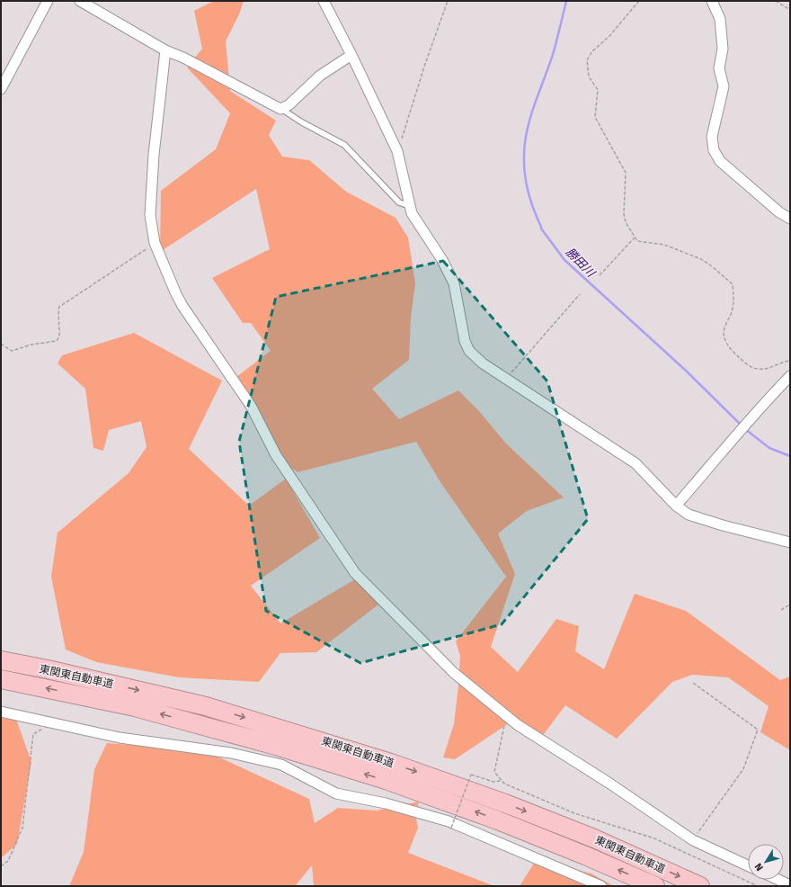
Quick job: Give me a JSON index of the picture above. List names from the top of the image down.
{
  "streets": {
    "highway": ["東関東自動車道"]
  },
  "water": ["勝田川"],
  "north": "bottom left"
}
